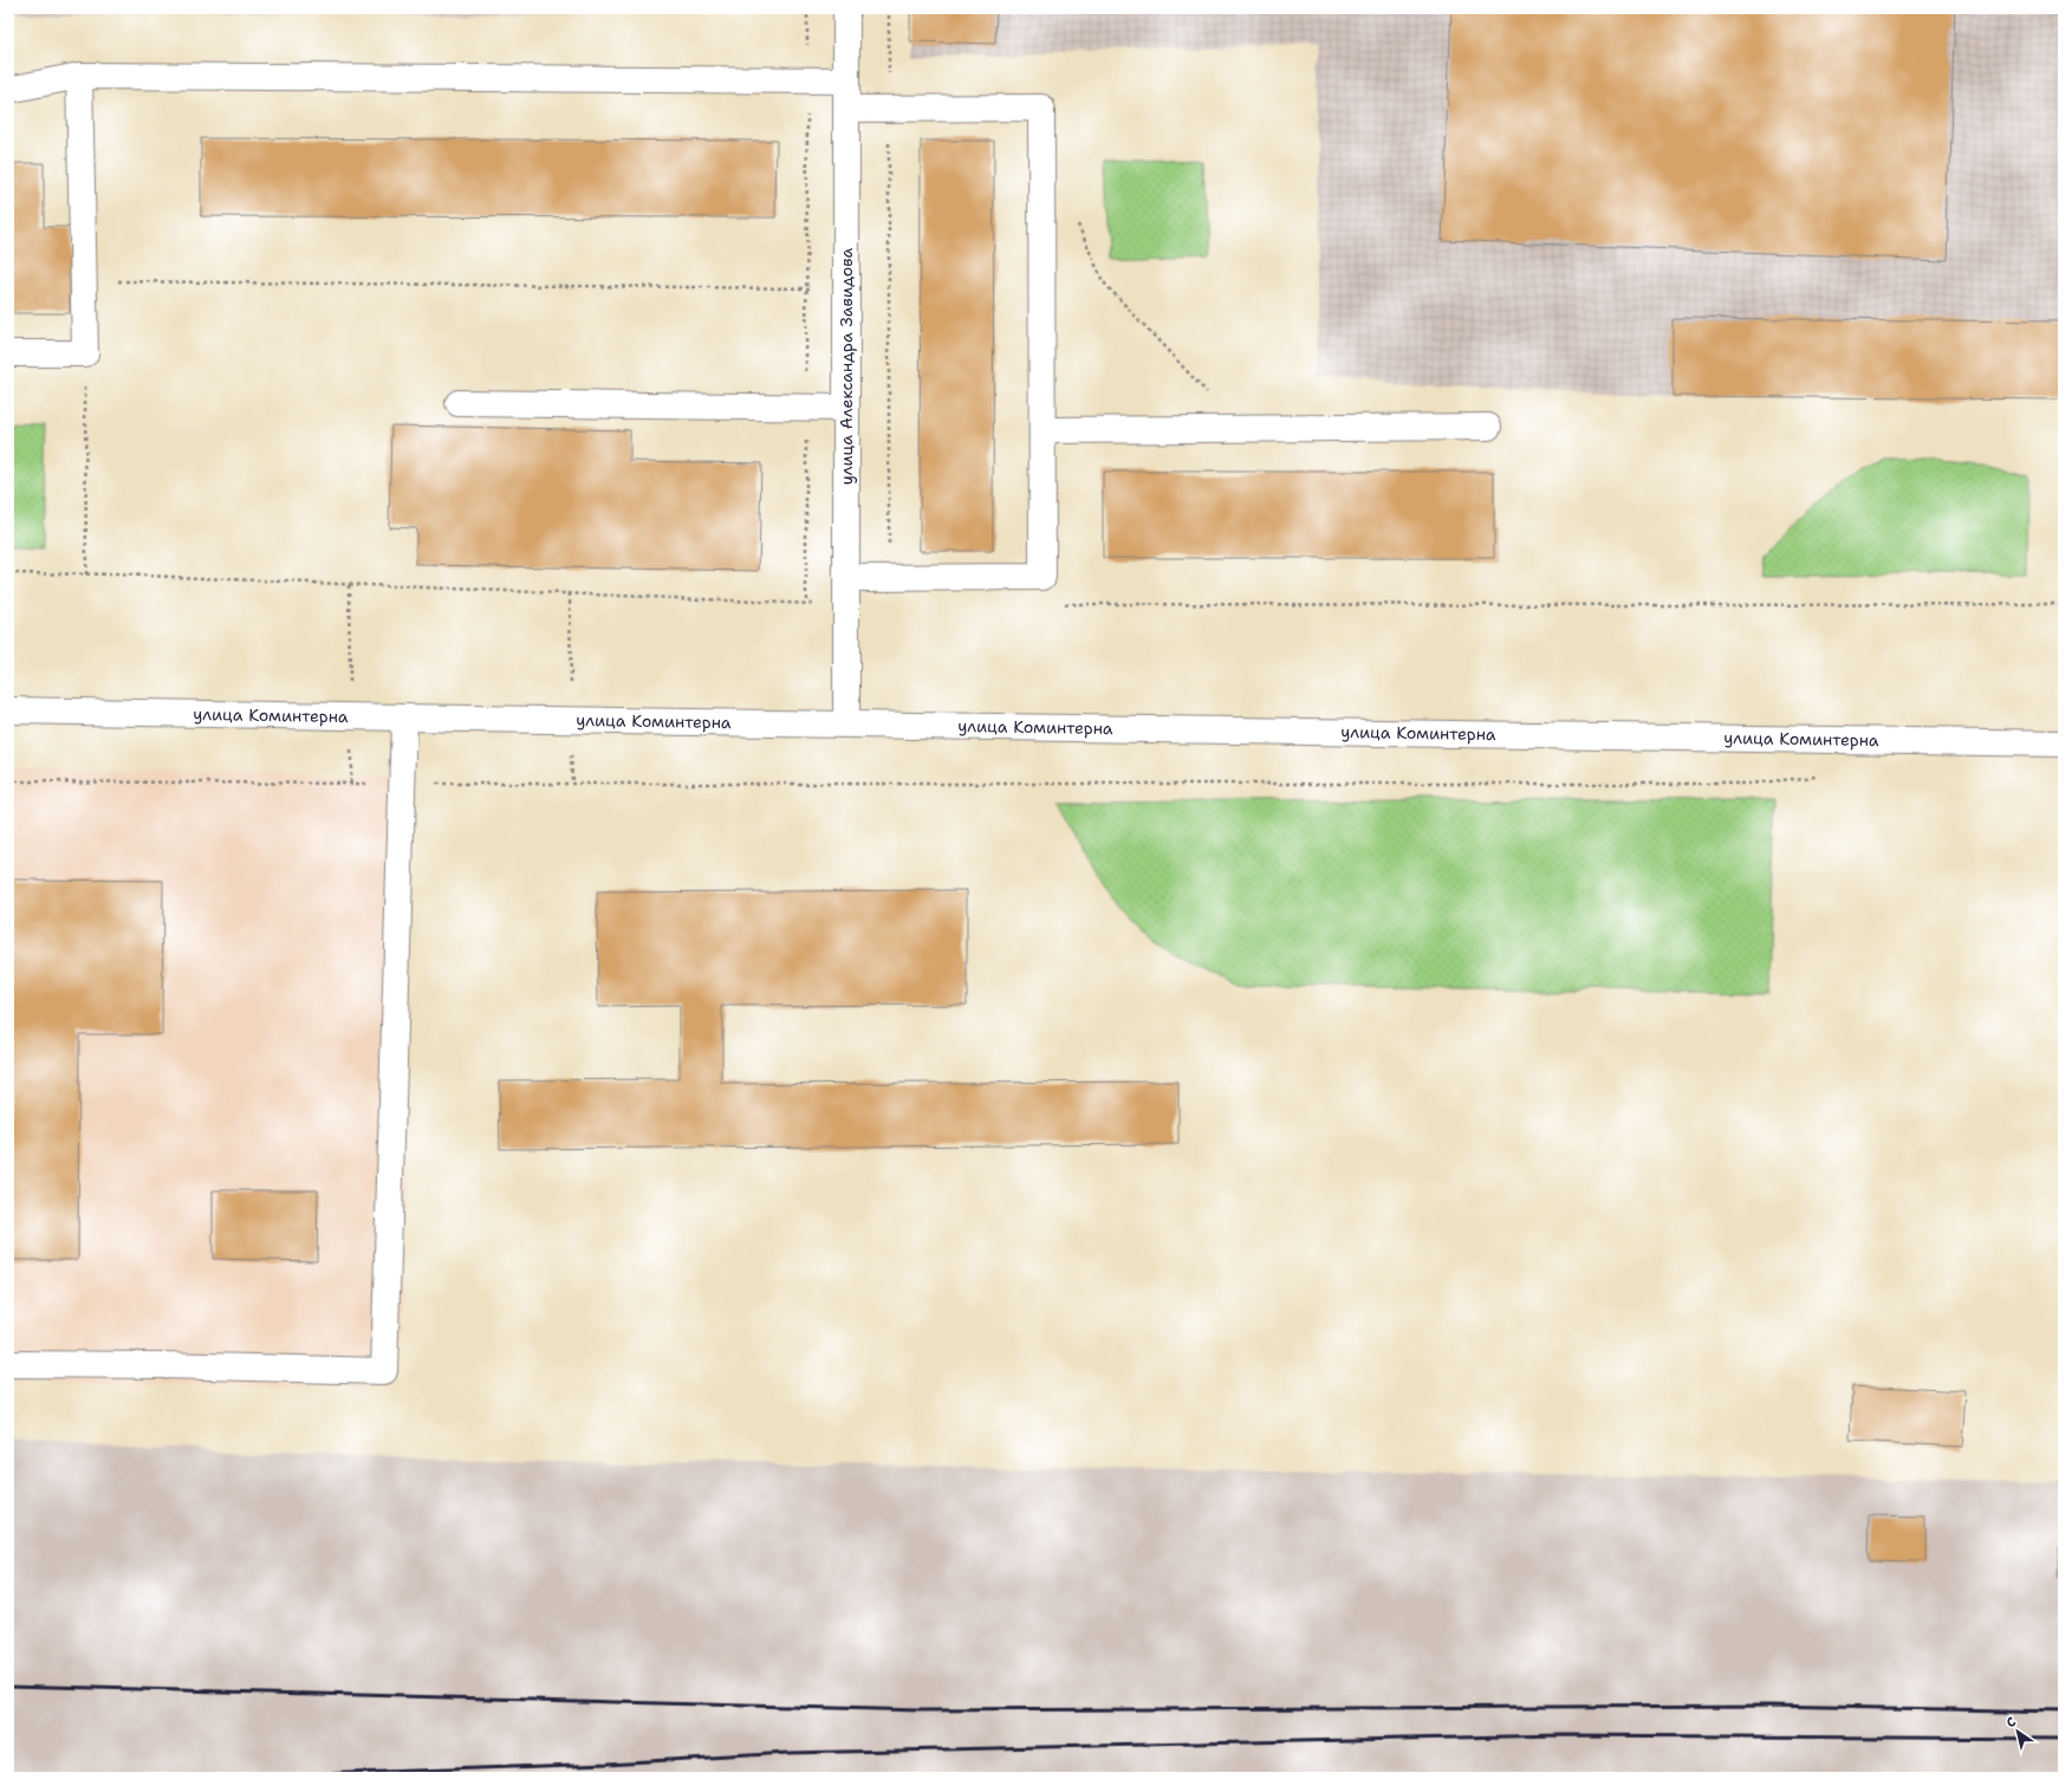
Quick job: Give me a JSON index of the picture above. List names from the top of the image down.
{
  "streets": {
    "main road": ["улица Александра Завидова", "улица Коминтерна"]
  },
  "crossings": [
    ["улица Александра Завидова", "улица Коминтерна"]
  ],
  "north": "top left"
}
